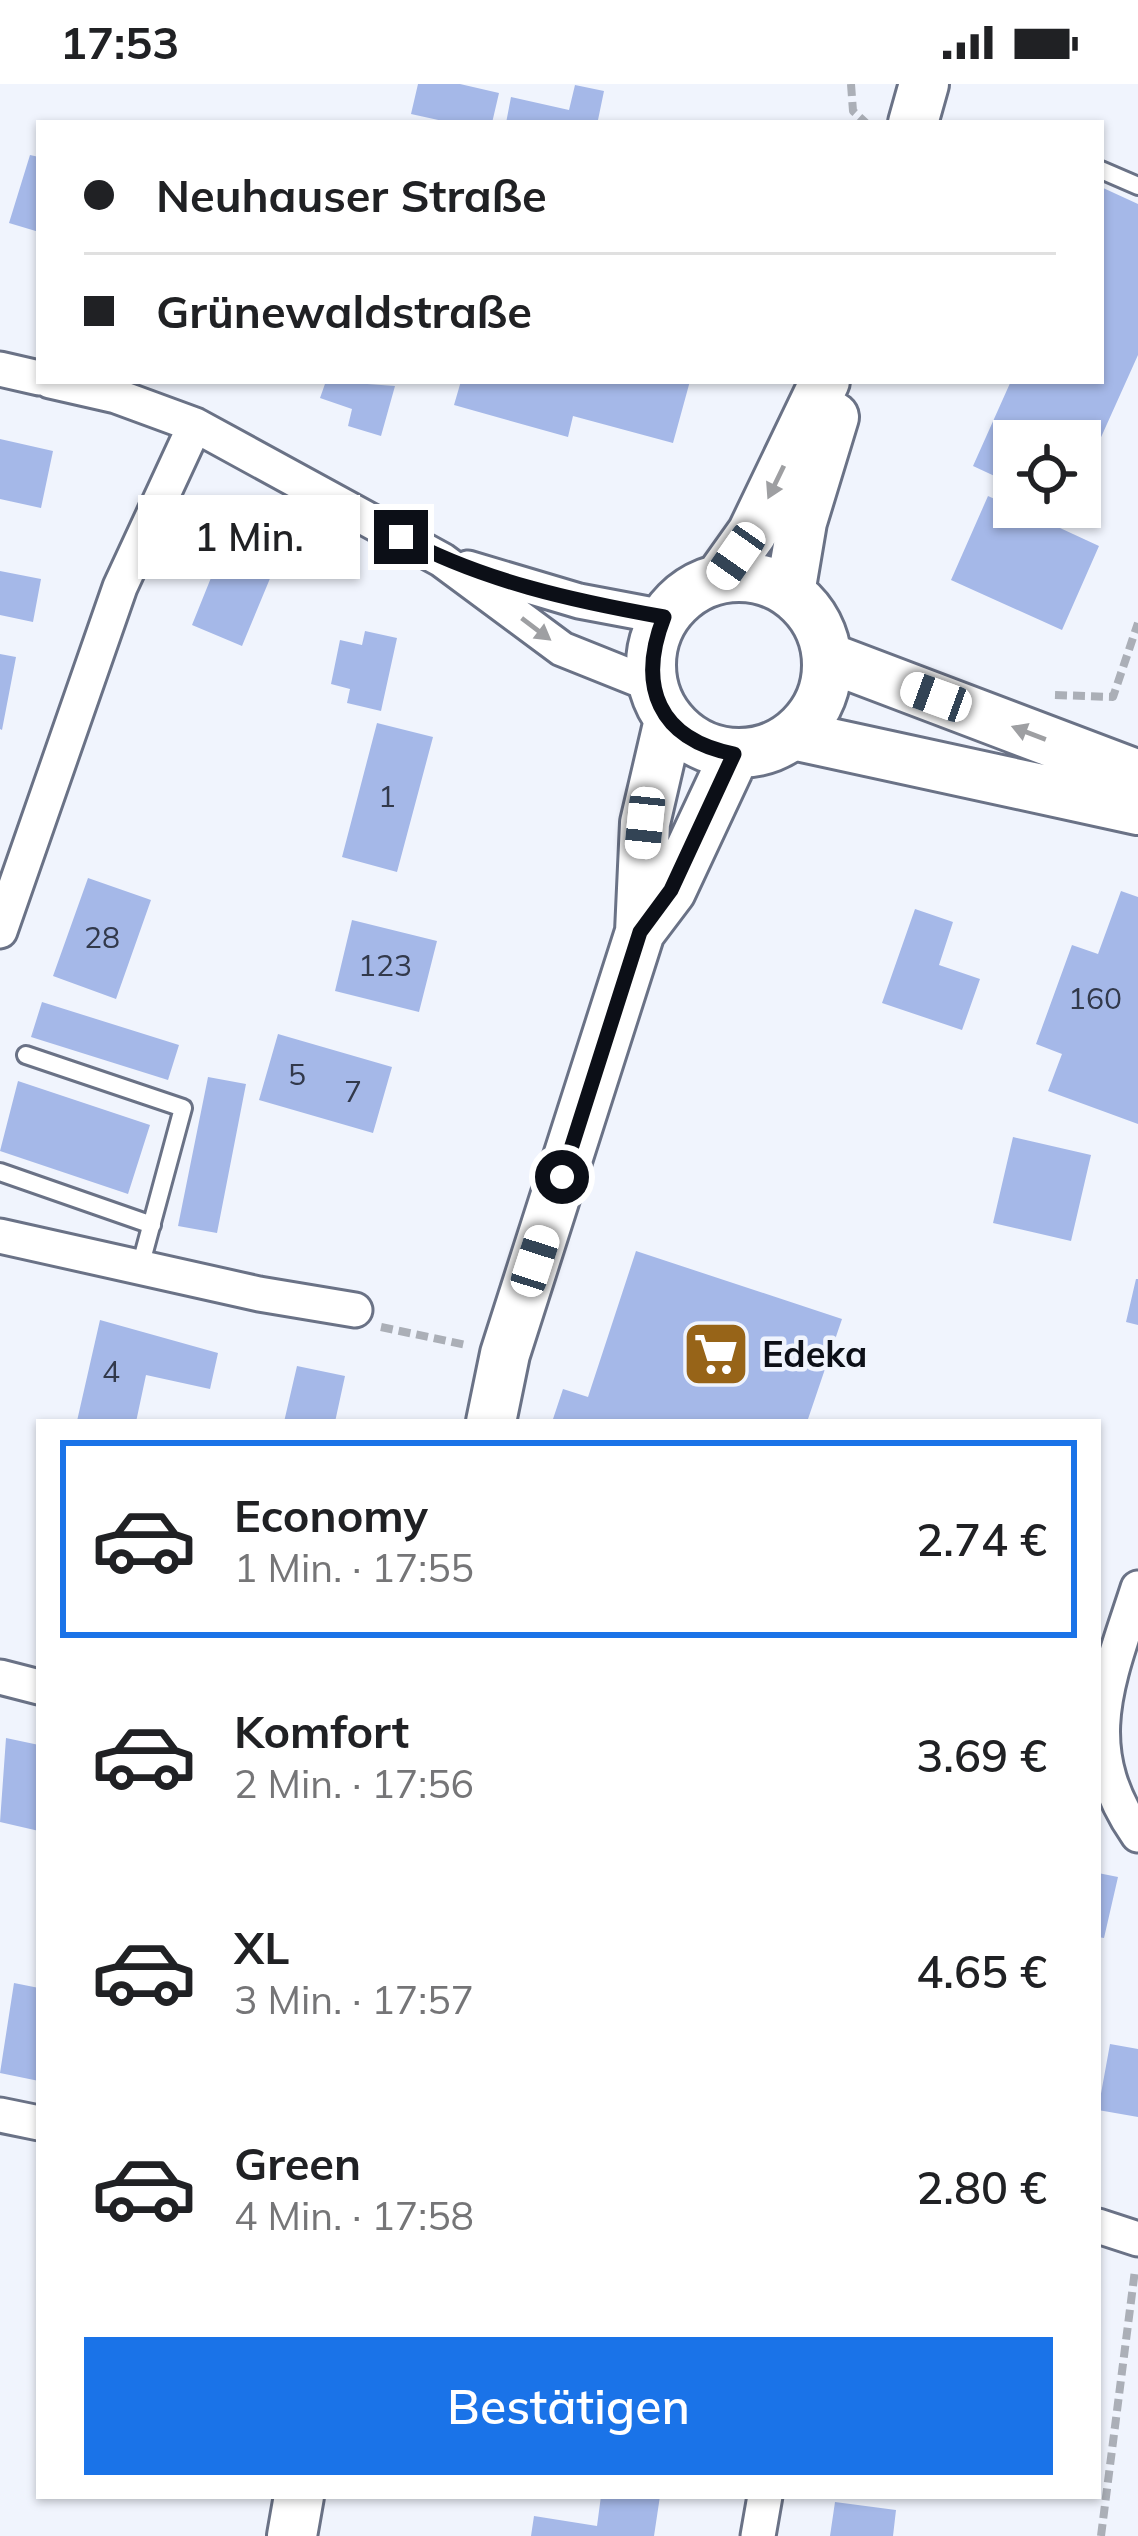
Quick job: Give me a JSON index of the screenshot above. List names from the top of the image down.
{
  "places": {
    "supermarket": ["Edeka"]
  },
  "house_numbers": [
    "1",
    "28",
    "123",
    "160",
    "5",
    "7",
    "4"
  ],
  "page": {
    "status": "17:53",
    "banner": ["Neuhauser Straße", "Grünewaldstraße"],
    "bubble": "1 Min.",
    "list": [
      {
        "name": "Economy",
        "note": "1 Min. · 17:55",
        "value": "2.74 €"
      },
      {
        "name": "Komfort",
        "note": "2 Min. · 17:56",
        "value": "3.69 €"
      },
      {
        "name": "XL",
        "note": "3 Min. · 17:57",
        "value": "4.65 €"
      },
      {
        "name": "Green",
        "note": "4 Min. · 17:58",
        "value": "2.80 €"
      }
    ],
    "buttons": "Bestätigen"
  }
}
